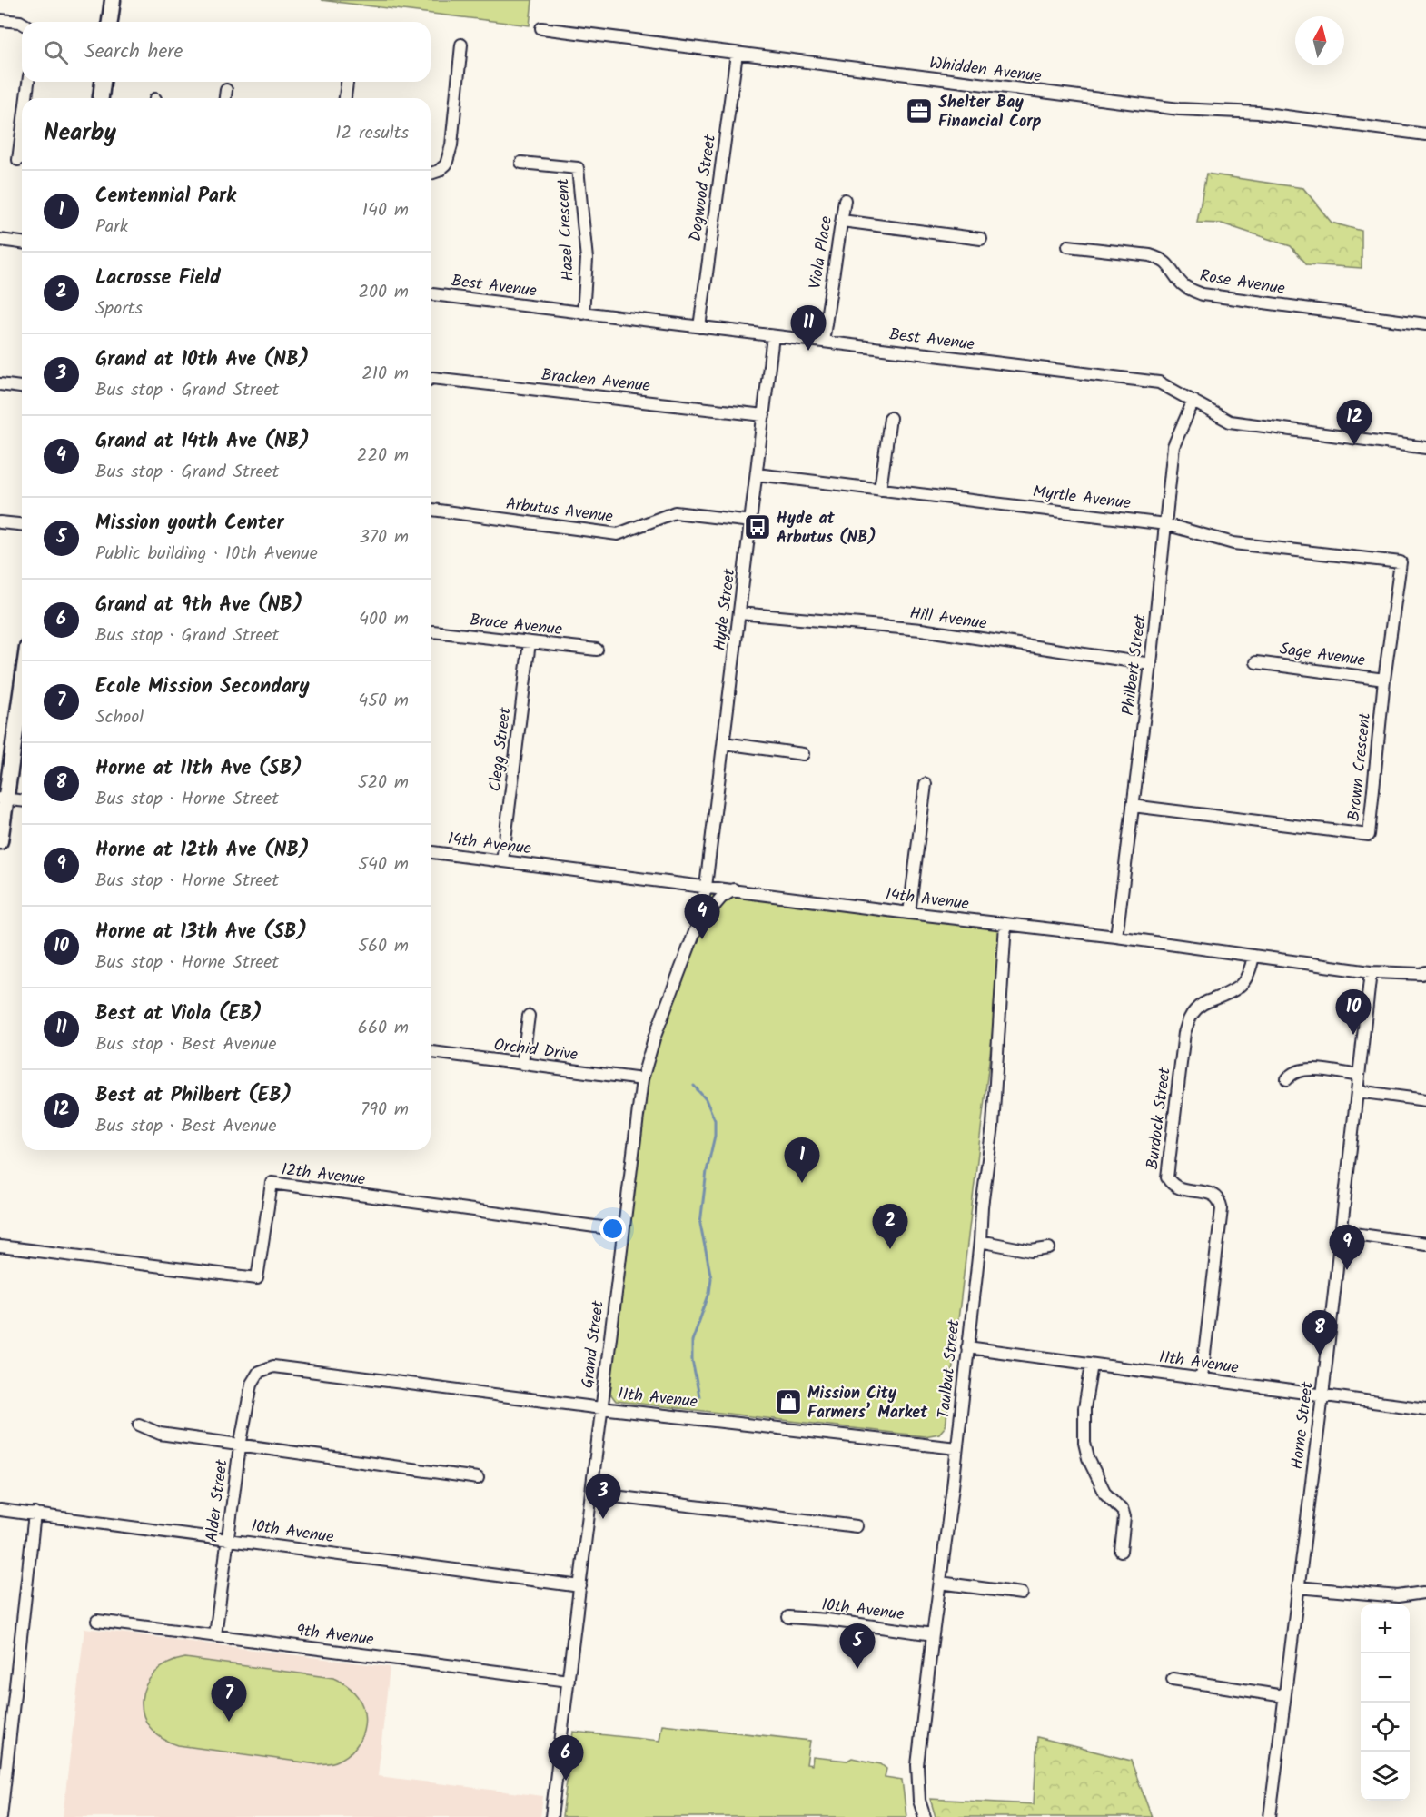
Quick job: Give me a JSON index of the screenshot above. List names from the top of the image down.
{
  "streets": {
    "street": [
      "Whidden Avenue",
      "Dogwood Street",
      "Hazel Crescent",
      "Viola Place",
      "Rose Avenue",
      "Best Avenue",
      "Bracken Avenue",
      "Myrtle Avenue",
      "Arbutus Avenue",
      "Hyde Street",
      "Hill Avenue",
      "Bruce Avenue",
      "Sage Avenue",
      "Philbert Street",
      "Clegg Street",
      "Brown Crescent",
      "14th Avenue",
      "Orchid Drive",
      "Burdock Street",
      "12th Avenue",
      "Grand Street",
      "11th Avenue",
      "Taulbut Street",
      "Horne Street",
      "Alder Street",
      "10th Avenue",
      "9th Avenue"
    ]
  },
  "crossings": [
    ["Whidden Avenue", "Dogwood Street"],
    ["Dogwood Street", "Best Avenue"],
    ["Hazel Crescent", "Best Avenue"],
    ["Viola Place", "Best Avenue"],
    ["Best Avenue", "Hyde Street"],
    ["Best Avenue", "Philbert Street"],
    ["Bracken Avenue", "Hyde Street"],
    ["Myrtle Avenue", "Hyde Street"],
    ["Myrtle Avenue", "Philbert Street"],
    ["Myrtle Avenue", "Brown Crescent"],
    ["Arbutus Avenue", "Hyde Street"],
    ["Hyde Street", "Hill Avenue"],
    ["Hyde Street", "14th Avenue"],
    ["Hyde Street", "Grand Street"],
    ["Hill Avenue", "Philbert Street"],
    ["Bruce Avenue", "Clegg Street"],
    ["Sage Avenue", "Brown Crescent"],
    ["Philbert Street", "Brown Crescent"],
    ["Philbert Street", "14th Avenue"],
    ["Clegg Street", "14th Avenue"],
    ["14th Avenue", "Burdock Street"],
    ["14th Avenue", "Grand Street"],
    ["14th Avenue", "Taulbut Street"],
    ["14th Avenue", "Horne Street"],
    ["Orchid Drive", "Grand Street"],
    ["Burdock Street", "11th Avenue"],
    ["12th Avenue", "Grand Street"],
    ["Grand Street", "11th Avenue"],
    ["Grand Street", "10th Avenue"],
    ["Grand Street", "9th Avenue"],
    ["11th Avenue", "Taulbut Street"],
    ["11th Avenue", "Horne Street"],
    ["11th Avenue", "Alder Street"],
    ["Taulbut Street", "10th Avenue"],
    ["Alder Street", "10th Avenue"],
    ["Alder Street", "9th Avenue"]
  ],
  "places": {
    "office": ["Shelter Bay Financial Corp"],
    "bus stop": ["Hyde at Arbutus (NB)"],
    "shop": ["Mission City Farmers’ Market"]
  },
  "north": "top",
  "page": {
    "search": "Search here",
    "heading": ["Nearby", "12 results"],
    "list": [
      {
        "mark": "1",
        "name": "Centennial Park",
        "note": "Park",
        "value": "140 m"
      },
      {
        "mark": "2",
        "name": "Lacrosse Field",
        "note": "Sports",
        "value": "200 m"
      },
      {
        "mark": "3",
        "name": "Grand at 10th Ave (NB)",
        "note": "Bus stop · Grand Street",
        "value": "210 m"
      },
      {
        "mark": "4",
        "name": "Grand at 14th Ave (NB)",
        "note": "Bus stop · Grand Street",
        "value": "220 m"
      },
      {
        "mark": "5",
        "name": "Mission youth Center",
        "note": "Public building · 10th Avenue",
        "value": "370 m"
      },
      {
        "mark": "6",
        "name": "Grand at 9th Ave (NB)",
        "note": "Bus stop · Grand Street",
        "value": "400 m"
      },
      {
        "mark": "7",
        "name": "Ecole Mission Secondary",
        "note": "School",
        "value": "450 m"
      },
      {
        "mark": "8",
        "name": "Horne at 11th Ave (SB)",
        "note": "Bus stop · Horne Street",
        "value": "520 m"
      },
      {
        "mark": "9",
        "name": "Horne at 12th Ave (NB)",
        "note": "Bus stop · Horne Street",
        "value": "540 m"
      },
      {
        "mark": "10",
        "name": "Horne at 13th Ave (SB)",
        "note": "Bus stop · Horne Street",
        "value": "560 m"
      },
      {
        "mark": "11",
        "name": "Best at Viola (EB)",
        "note": "Bus stop · Best Avenue",
        "value": "660 m"
      },
      {
        "mark": "12",
        "name": "Best at Philbert (EB)",
        "note": "Bus stop · Best Avenue",
        "value": "790 m"
      }
    ],
    "pins": [
      "11",
      "12",
      "4",
      "10",
      "1",
      "2",
      "9",
      "8",
      "3",
      "5",
      "7",
      "6"
    ],
    "map_buttons": ["+", "−"]
  }
}
